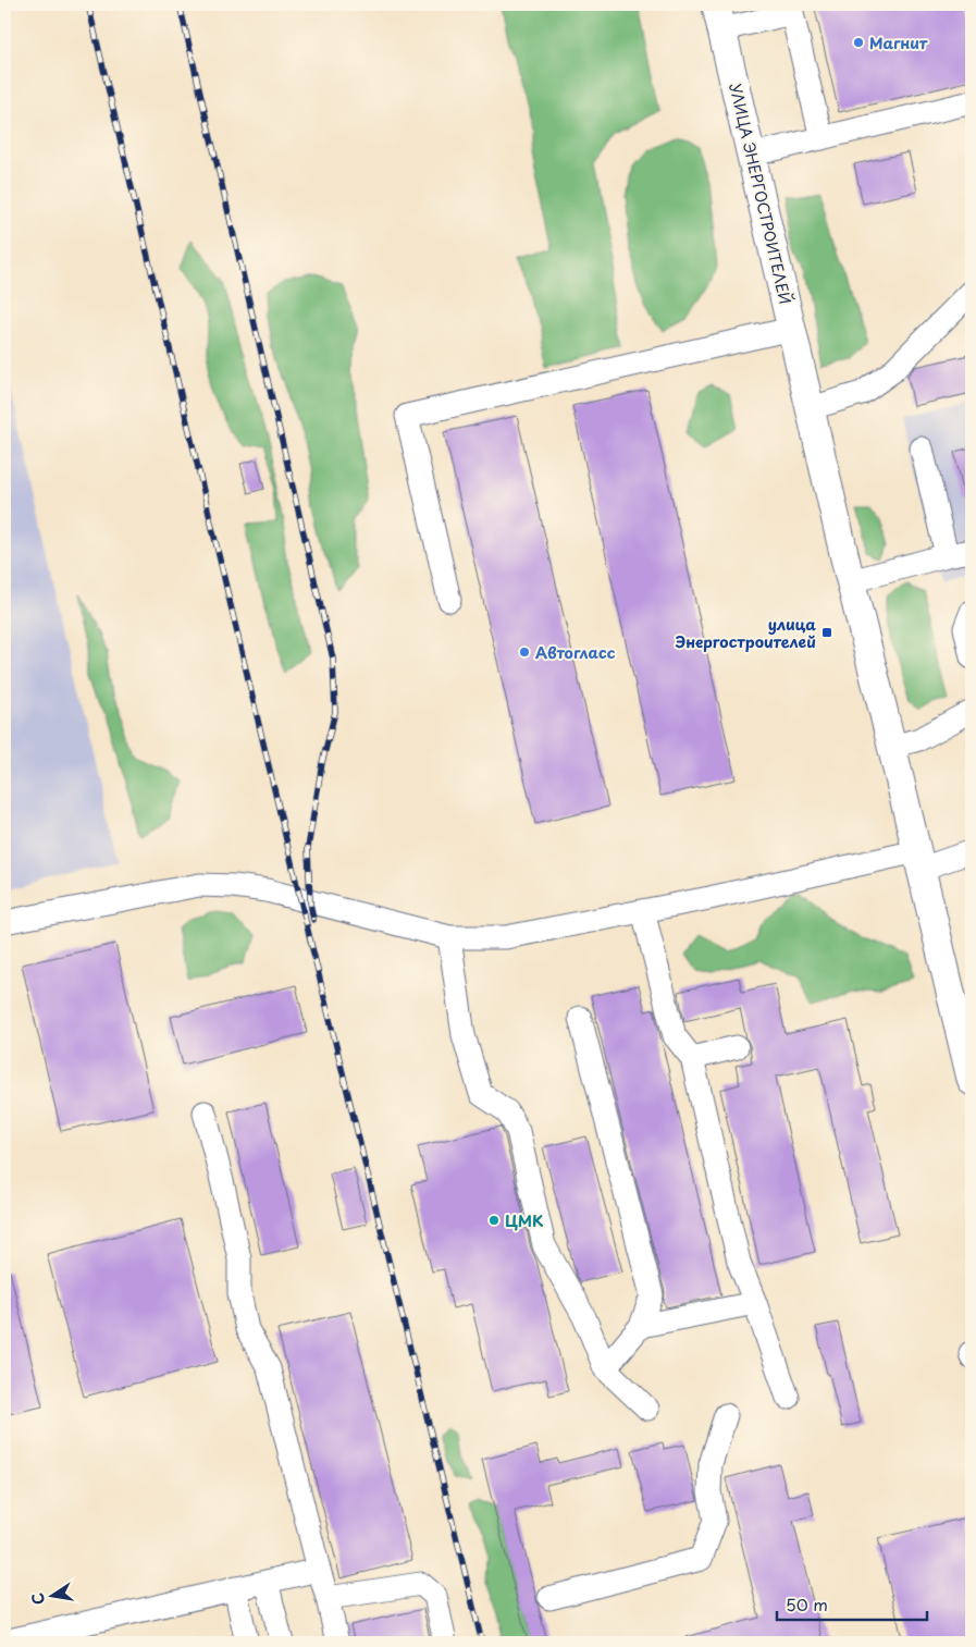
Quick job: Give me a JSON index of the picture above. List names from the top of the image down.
{
  "streets": {
    "main road": ["УЛИЦА ЭНЕРГОСТРОИТЕЛЕЙ"]
  },
  "places": {
    "other": ["Магнит", "Автогласс", "ЦМК"],
    "transit": ["улица Энергостроителей"]
  },
  "scale_bar": "50 m",
  "north": "left"
}
